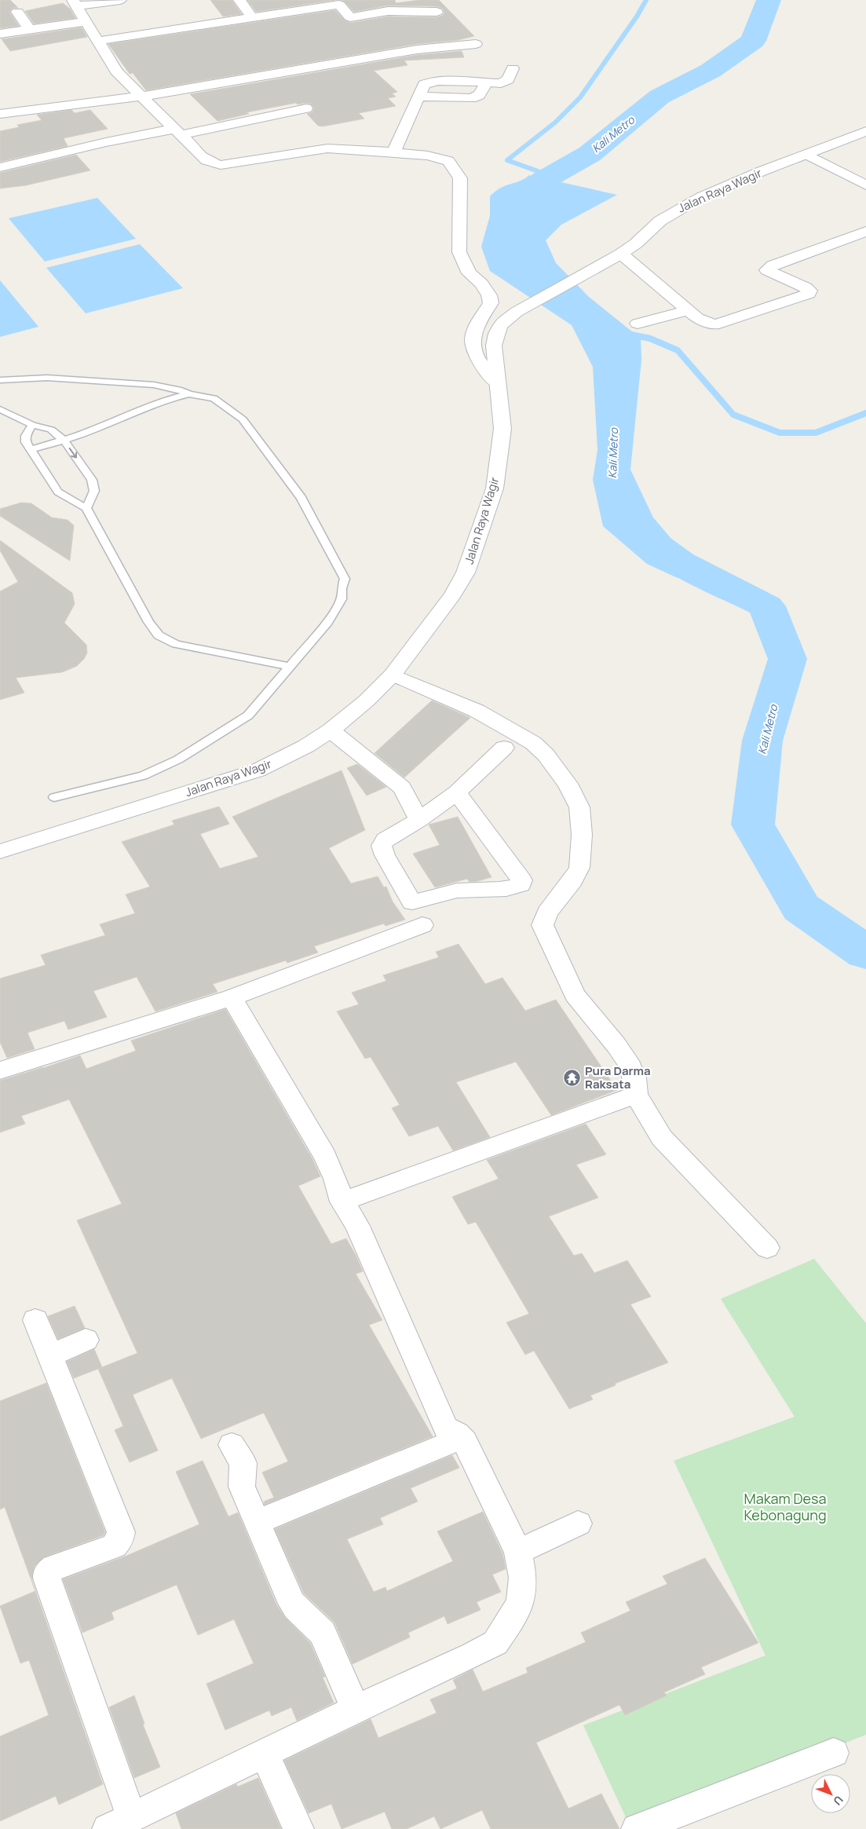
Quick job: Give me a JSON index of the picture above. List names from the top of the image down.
{
  "streets": {
    "street": ["Jalan Raya Wagir"]
  },
  "water": ["Kali Metro"],
  "parks": ["Makam Desa Kebonagung"],
  "places": {
    "temple": ["Pura Darma Raksata"]
  },
  "north": "bottom right"
}
